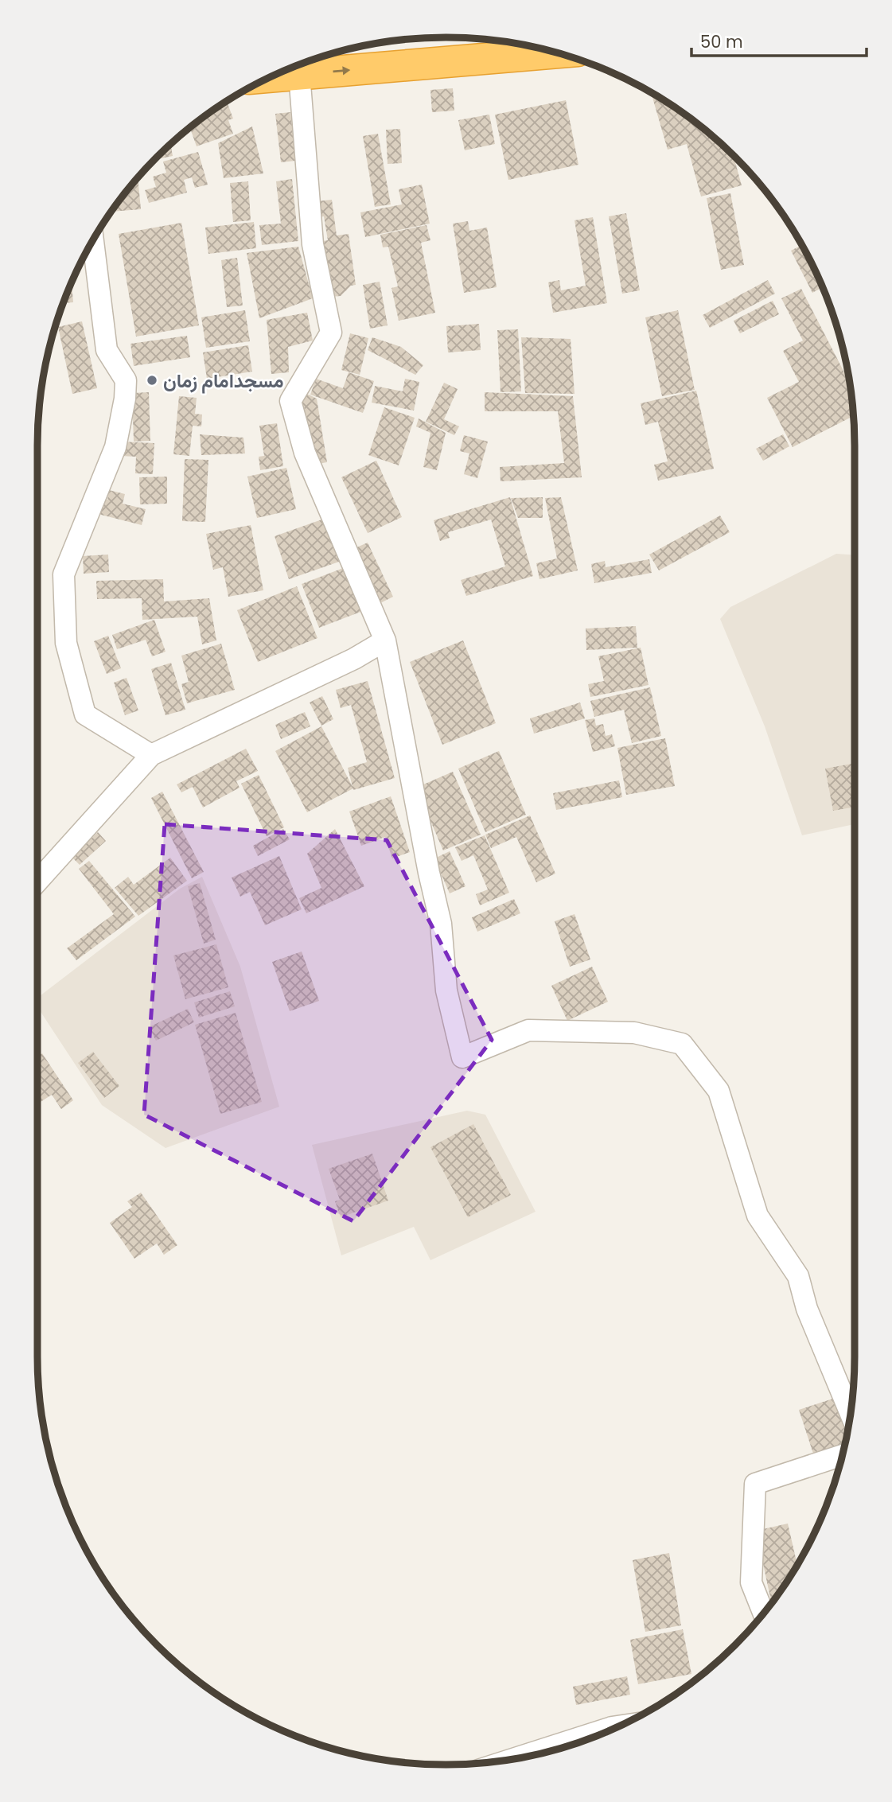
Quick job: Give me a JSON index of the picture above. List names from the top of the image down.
{
  "places": ["مسجدامام زمان"],
  "scale_bar": "50 m"
}
